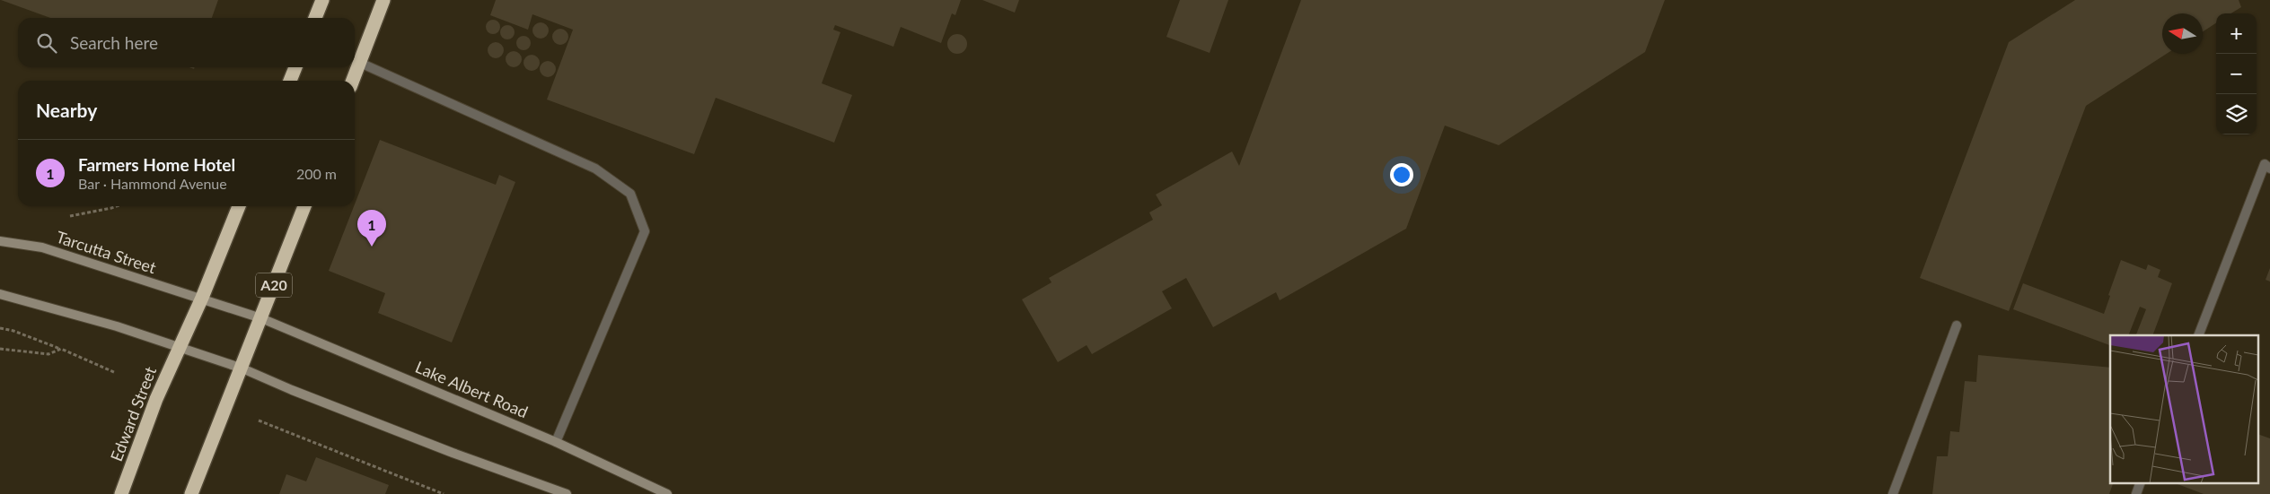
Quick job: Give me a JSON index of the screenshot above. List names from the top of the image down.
{
  "streets": {
    "highway": ["A20", "Edward Street"],
    "main road": ["Tarcutta Street", "Lake Albert Road"]
  },
  "crossings": [
    ["Tarcutta Street", "A20"],
    ["Tarcutta Street", "Lake Albert Road"],
    ["Tarcutta Street", "Edward Street"],
    ["A20", "Lake Albert Road"]
  ],
  "north": "left",
  "page": {
    "map_buttons": ["+", "−"],
    "search": "Search here",
    "heading": "Nearby",
    "list": [
      {
        "mark": "1",
        "name": "Farmers Home Hotel",
        "note": "Bar · Hammond Avenue",
        "value": "200 m"
      }
    ],
    "pins": "1"
  }
}
